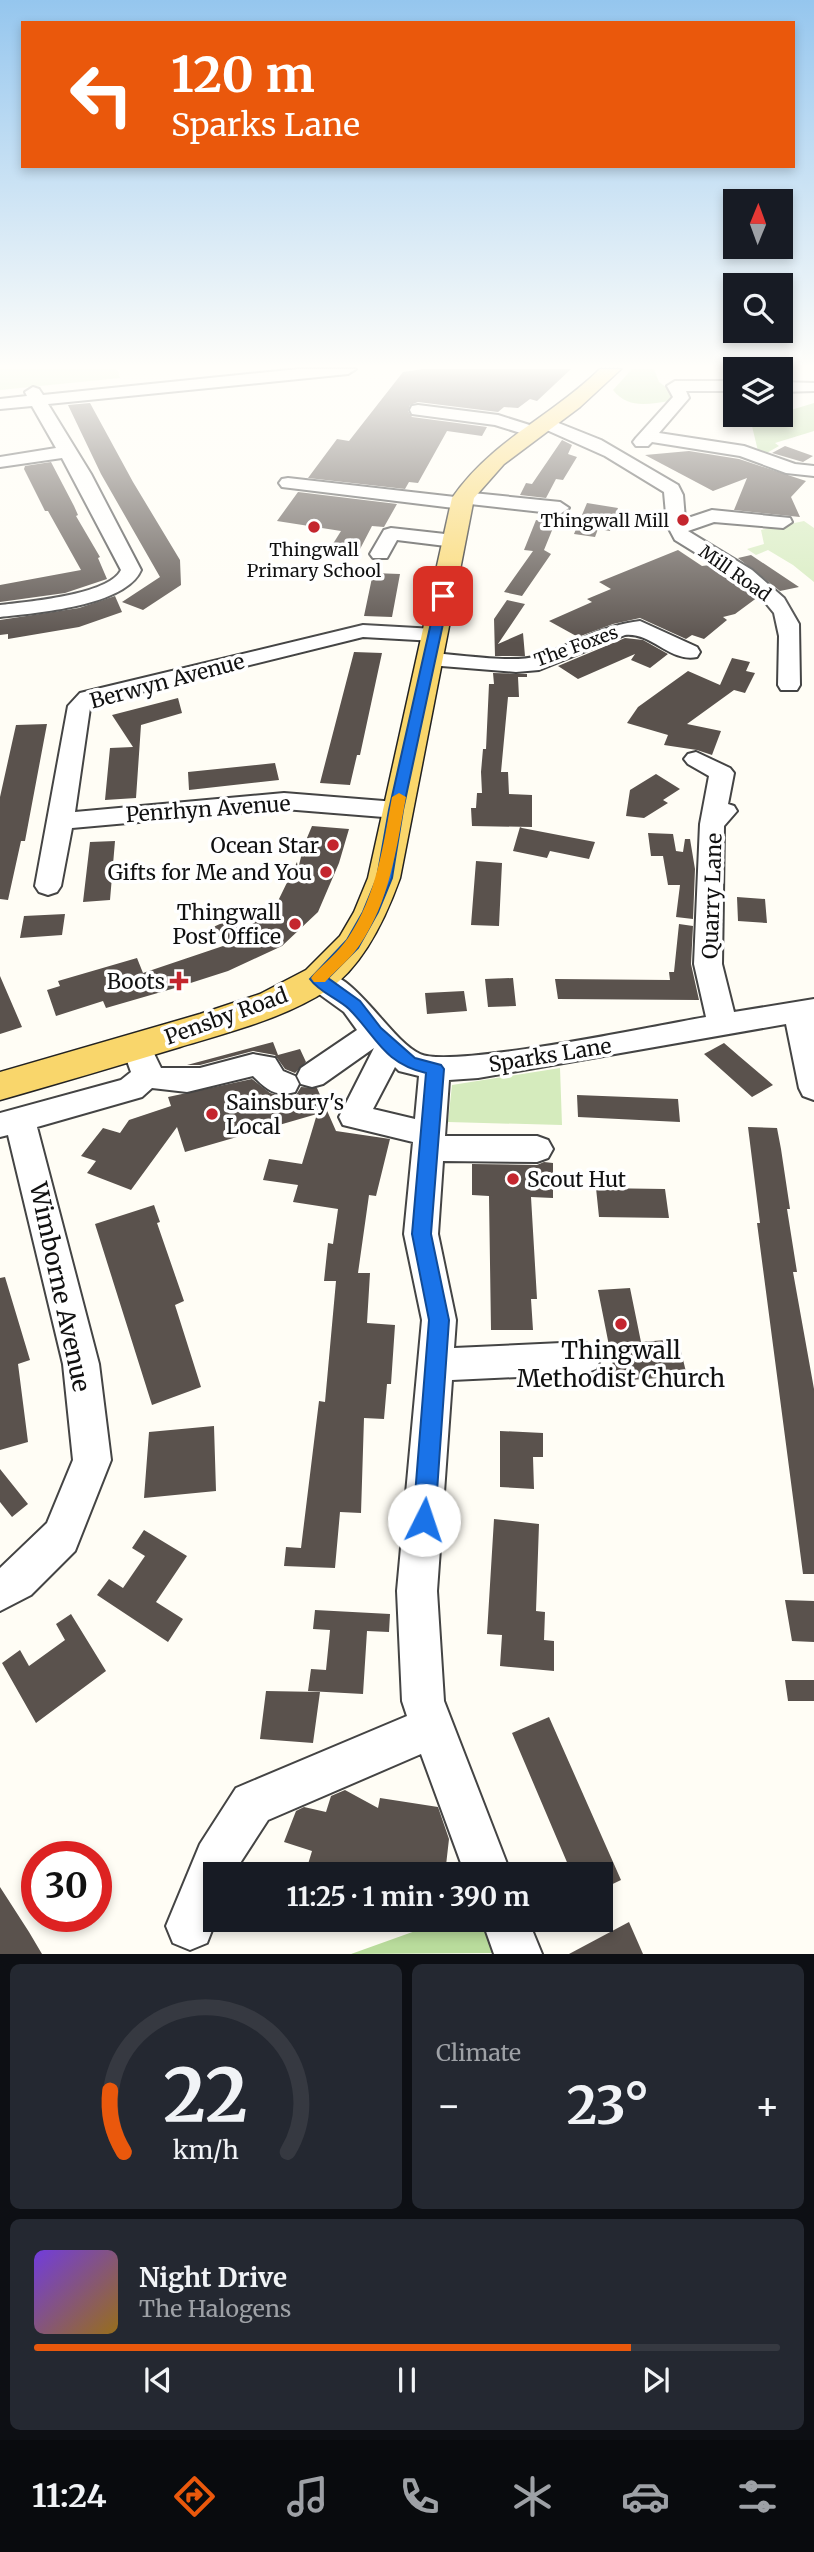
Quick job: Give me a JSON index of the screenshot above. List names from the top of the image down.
{
  "streets": {
    "main road": ["Pensby Road"],
    "street": [
      "Mill Road",
      "The Foxes",
      "Berwyn Avenue",
      "Penrhyn Avenue",
      "Quarry Lane",
      "Sparks Lane",
      "Wimborne Avenue"
    ]
  },
  "crossings": [
    ["The Foxes", "Berwyn Avenue"],
    ["The Foxes", "Pensby Road"],
    ["Berwyn Avenue", "Penrhyn Avenue"],
    ["Berwyn Avenue", "Pensby Road"],
    ["Penrhyn Avenue", "Pensby Road"],
    ["Quarry Lane", "Sparks Lane"],
    ["Pensby Road", "Sparks Lane"]
  ],
  "places": {
    "other": [
      "Thingwall Mill",
      "Thingwall Primary School",
      "Ocean Star",
      "Gifts for Me and You",
      "Thingwall Post Office",
      "Sainsbury's Local",
      "Scout Hut",
      "Thingwall Methodist Church"
    ],
    "health": ["Boots"]
  },
  "north": "top",
  "page": {
    "turn": ["120 m", "Sparks Lane"],
    "limit": "30",
    "trip": "11:25 · 1 min · 390 m",
    "tile": "Climate",
    "heat": ["−", "23°", "+"],
    "song": ["Night Drive", "The Halogens"],
    "tabs": "11:24",
    "gauge": ["22", "km/h"]
  }
}
